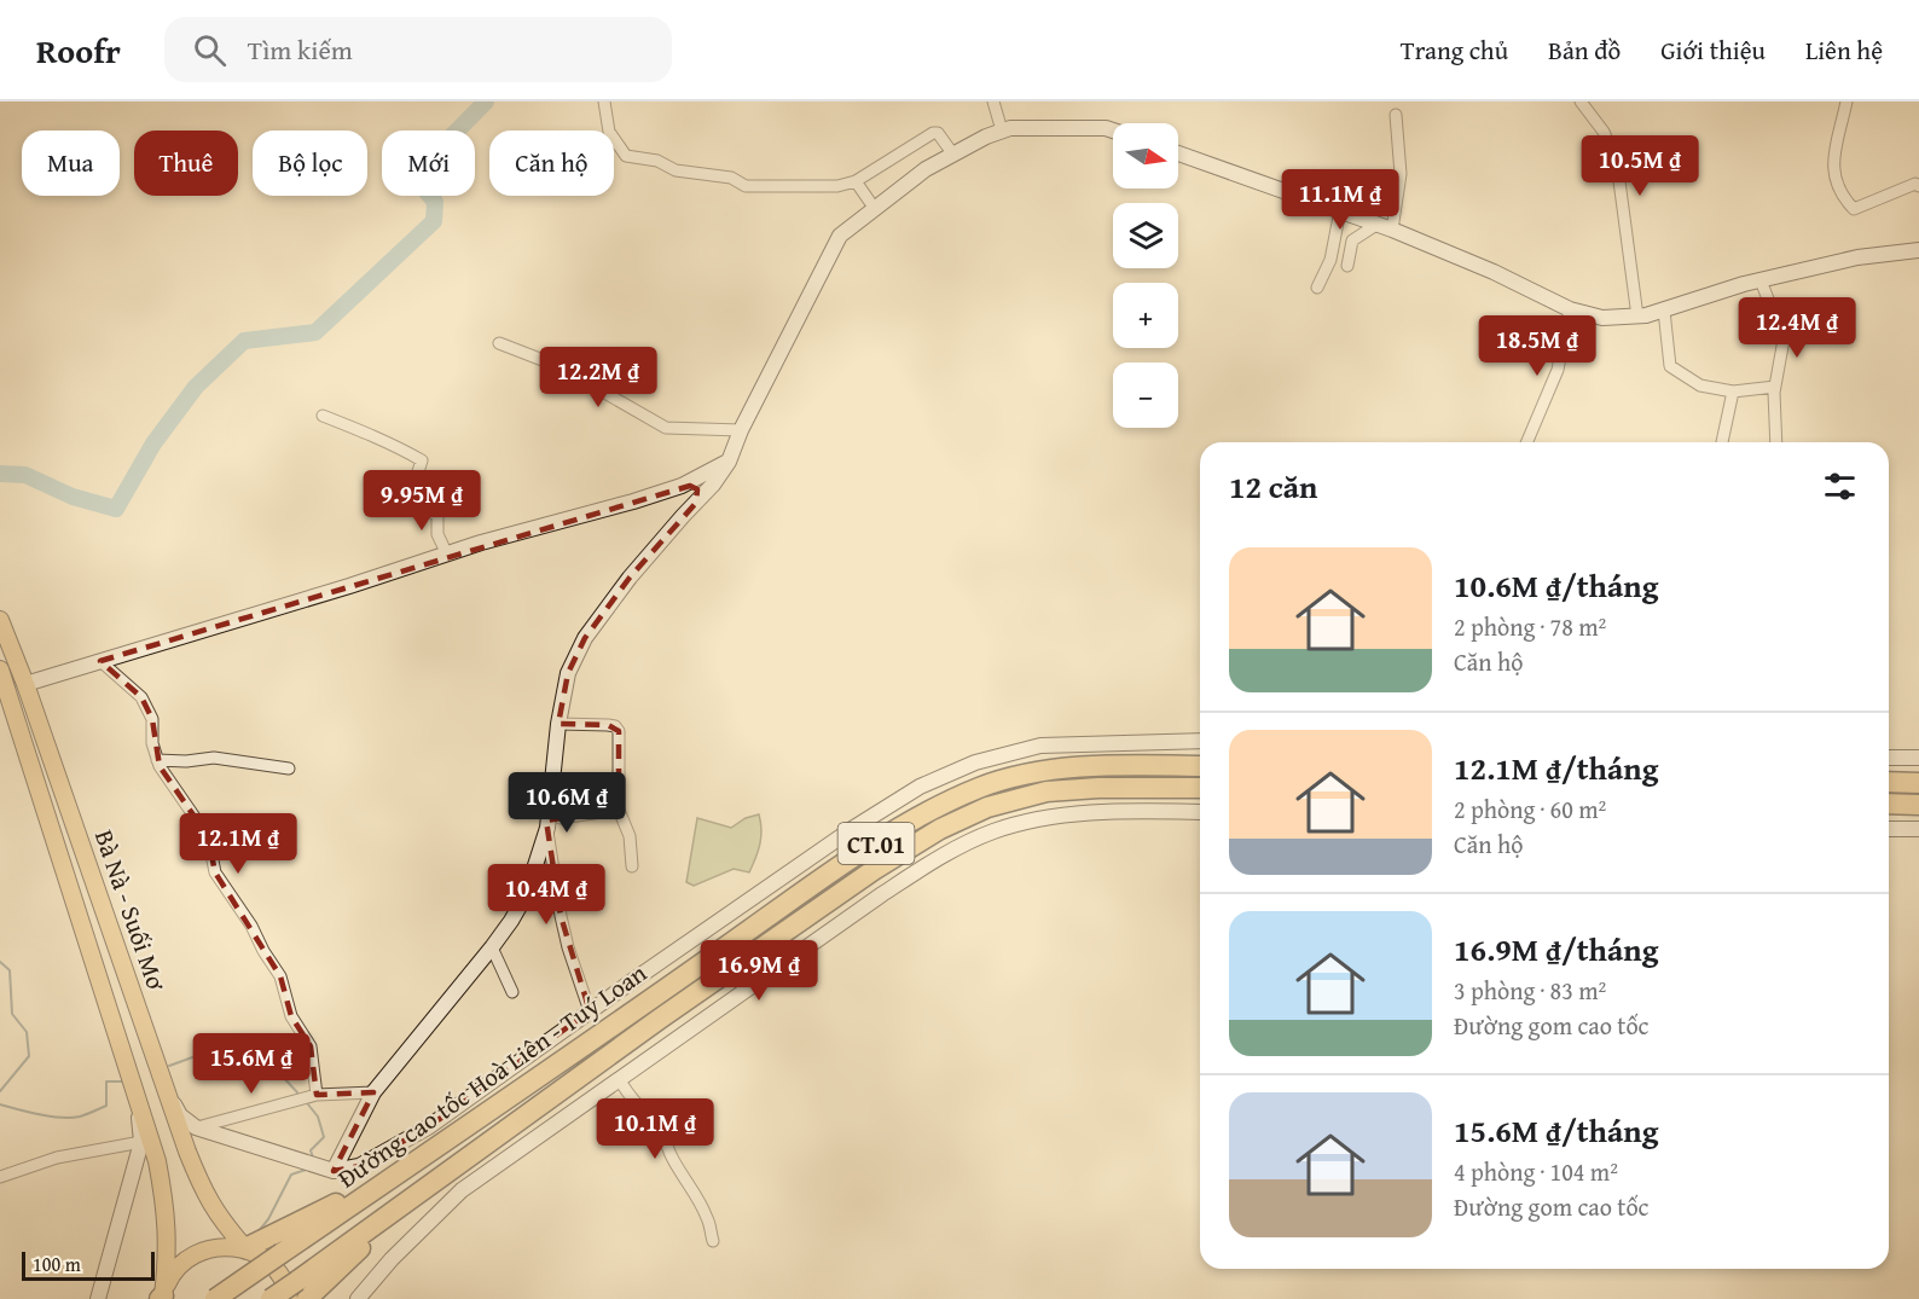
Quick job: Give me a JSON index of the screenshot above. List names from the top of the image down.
{
  "streets": {
    "highway": ["CT.01", "Đường cao tốc Hoà Liên - Tuý Loan"],
    "main road": ["Bà Nà - Suối Mơ"]
  },
  "scale_bar": "100 m",
  "north": "right",
  "page": {
    "header": "Roofr",
    "search": "Tìm kiếm",
    "nav": [
      "Trang chủ",
      "Bản đồ",
      "Giới thiệu",
      "Liên hệ"
    ],
    "map_buttons": ["+", "−"],
    "chip": [
      "Mua",
      "Thuê",
      "Bộ lọc",
      "Mới",
      "Căn hộ"
    ],
    "price": [
      "10.5M ₫",
      "11.1M ₫",
      "12.4M ₫",
      "18.5M ₫",
      "12.2M ₫",
      "9.95M ₫",
      "10.6M ₫",
      "12.1M ₫",
      "10.4M ₫",
      "16.9M ₫",
      "15.6M ₫",
      "10.1M ₫"
    ],
    "heading": "12 căn",
    "list": [
      {
        "name": "10.6M ₫/tháng",
        "note": "2 phòng · 78 m² · Căn hộ"
      },
      {
        "name": "12.1M ₫/tháng",
        "note": "2 phòng · 60 m² · Căn hộ"
      },
      {
        "name": "16.9M ₫/tháng",
        "note": "3 phòng · 83 m² · Đường gom cao tốc"
      },
      {
        "name": "15.6M ₫/tháng",
        "note": "4 phòng · 104 m² · Đường gom cao tốc"
      }
    ],
    "scale": "100 m"
  }
}
